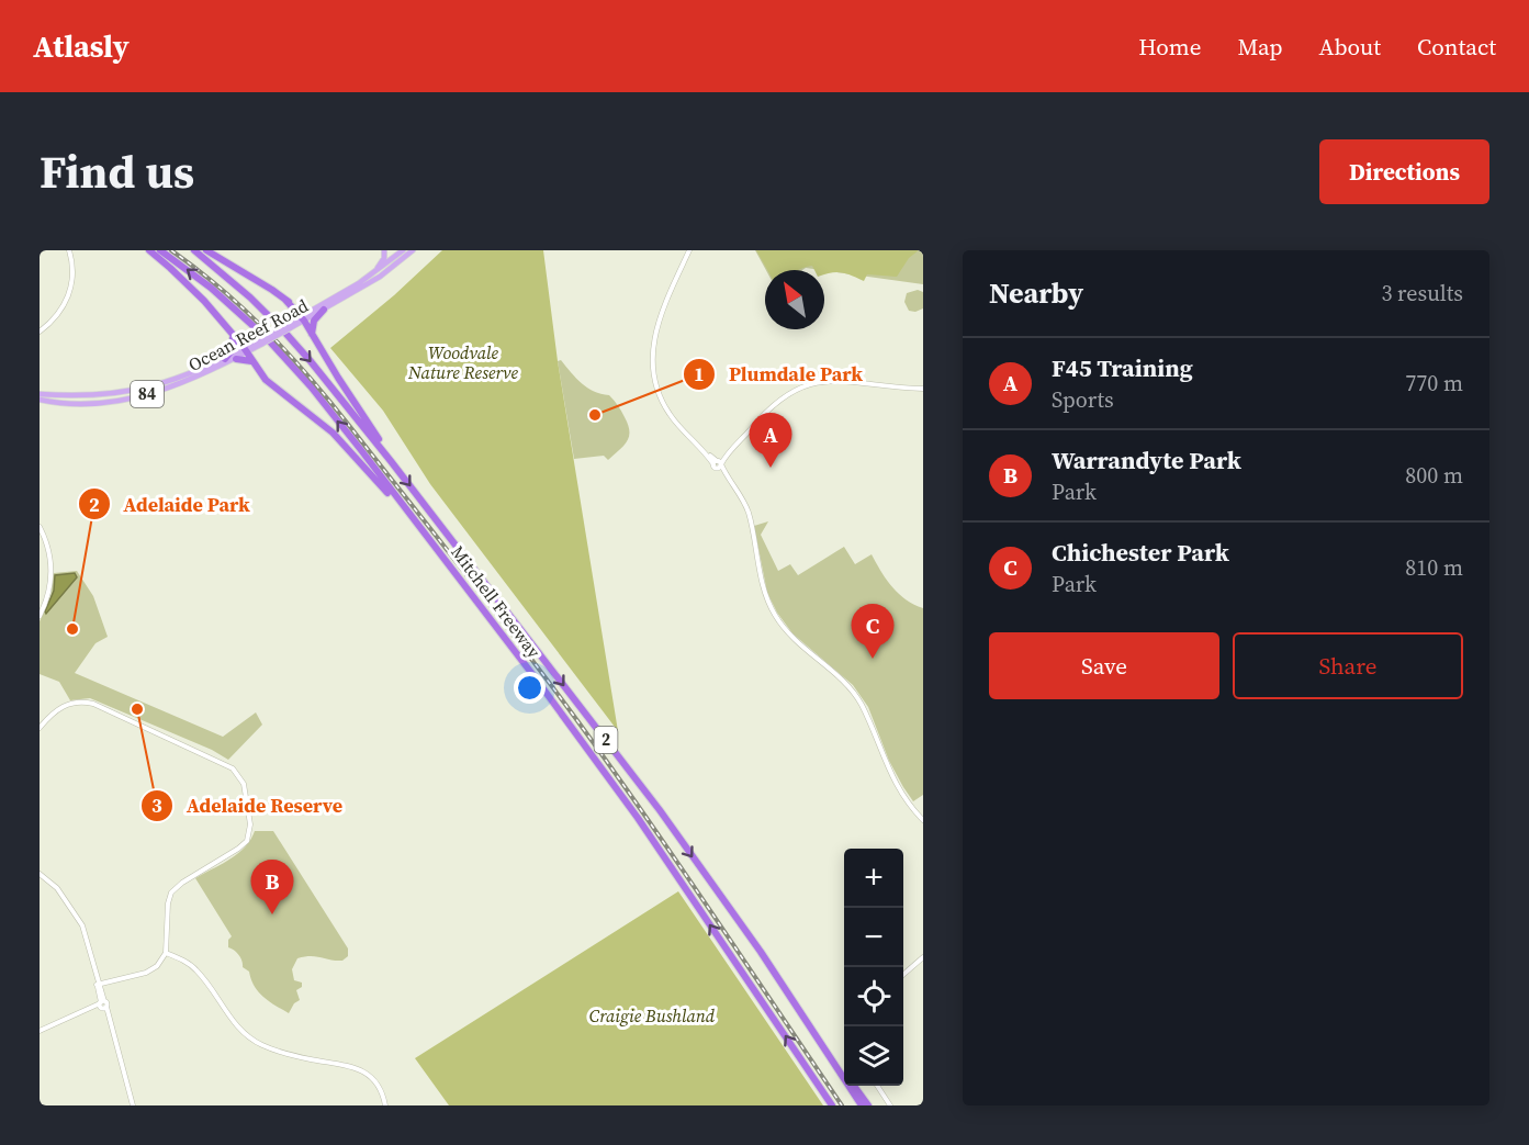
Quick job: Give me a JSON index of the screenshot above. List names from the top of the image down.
{
  "streets": {
    "highway": ["Mitchell Freeway", "2"],
    "main road": ["Ocean Reef Road", "84"]
  },
  "parks": ["Woodvale Nature Reserve", "Craigie Bushland"],
  "places": ["Plumdale Park", "Adelaide Park", "Adelaide Reserve"],
  "north": "top left",
  "page": {
    "header": "Atlasly",
    "nav": [
      "Home",
      "Map",
      "About",
      "Contact"
    ],
    "title": "Find us",
    "buttons": [
      "Directions",
      ["Save", "Share"]
    ],
    "heading": ["Nearby", "3 results"],
    "list": [
      {
        "mark": "A",
        "name": "F45 Training",
        "note": "Sports",
        "value": "770 m"
      },
      {
        "mark": "B",
        "name": "Warrandyte Park",
        "note": "Park",
        "value": "800 m"
      },
      {
        "mark": "C",
        "name": "Chichester Park",
        "note": "Park",
        "value": "810 m"
      }
    ],
    "pins": ["A", "C", "B"],
    "map_buttons": ["+", "−"]
  }
}
